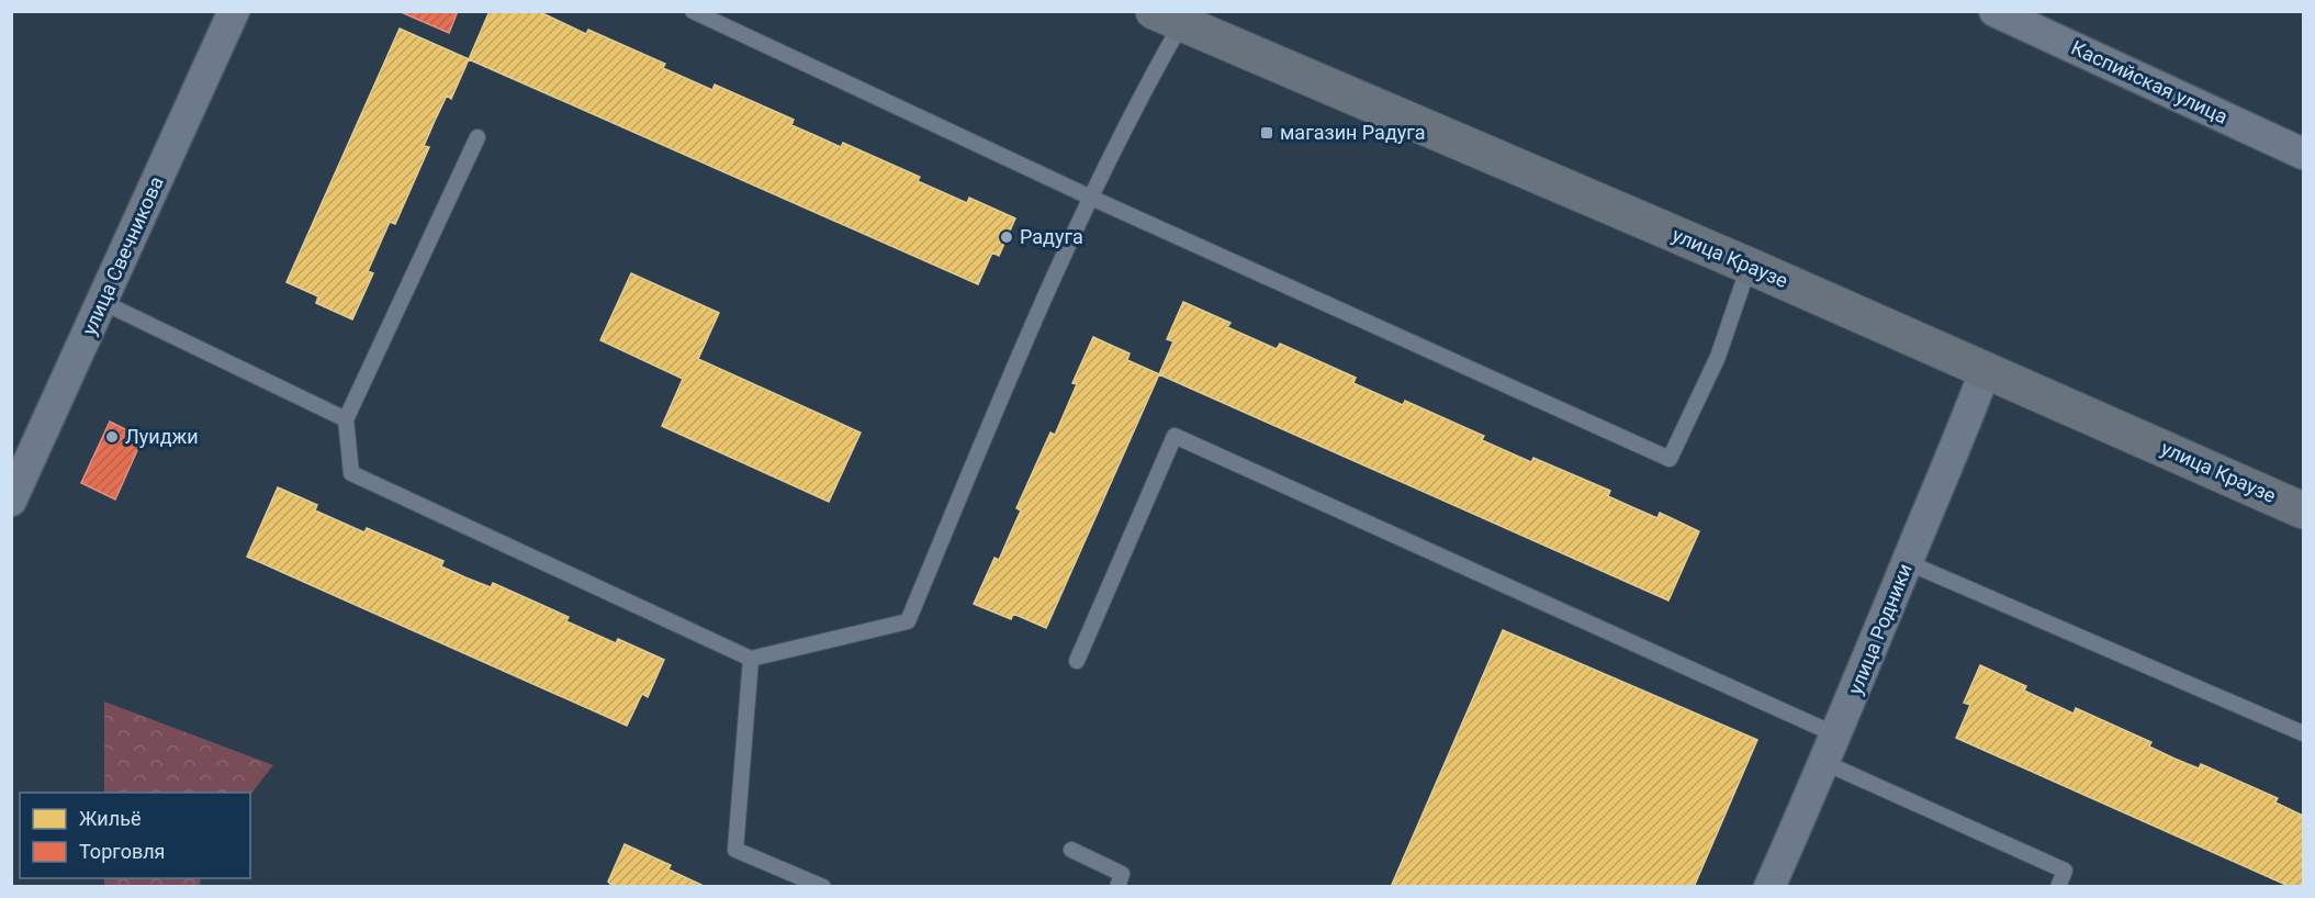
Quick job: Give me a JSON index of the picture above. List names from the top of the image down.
{
  "streets": {
    "main road": ["улица Краузе"],
    "street": ["Каспийская улица", "улица Свечникова", "улица Родники"]
  },
  "crossings": [
    ["улица Краузе", "улица Родники"]
  ],
  "places": {
    "transit": ["магазин Радуга"],
    "other": ["Радуга", "Луиджи"]
  },
  "legend": ["Жильё", "Торговля"]
}
